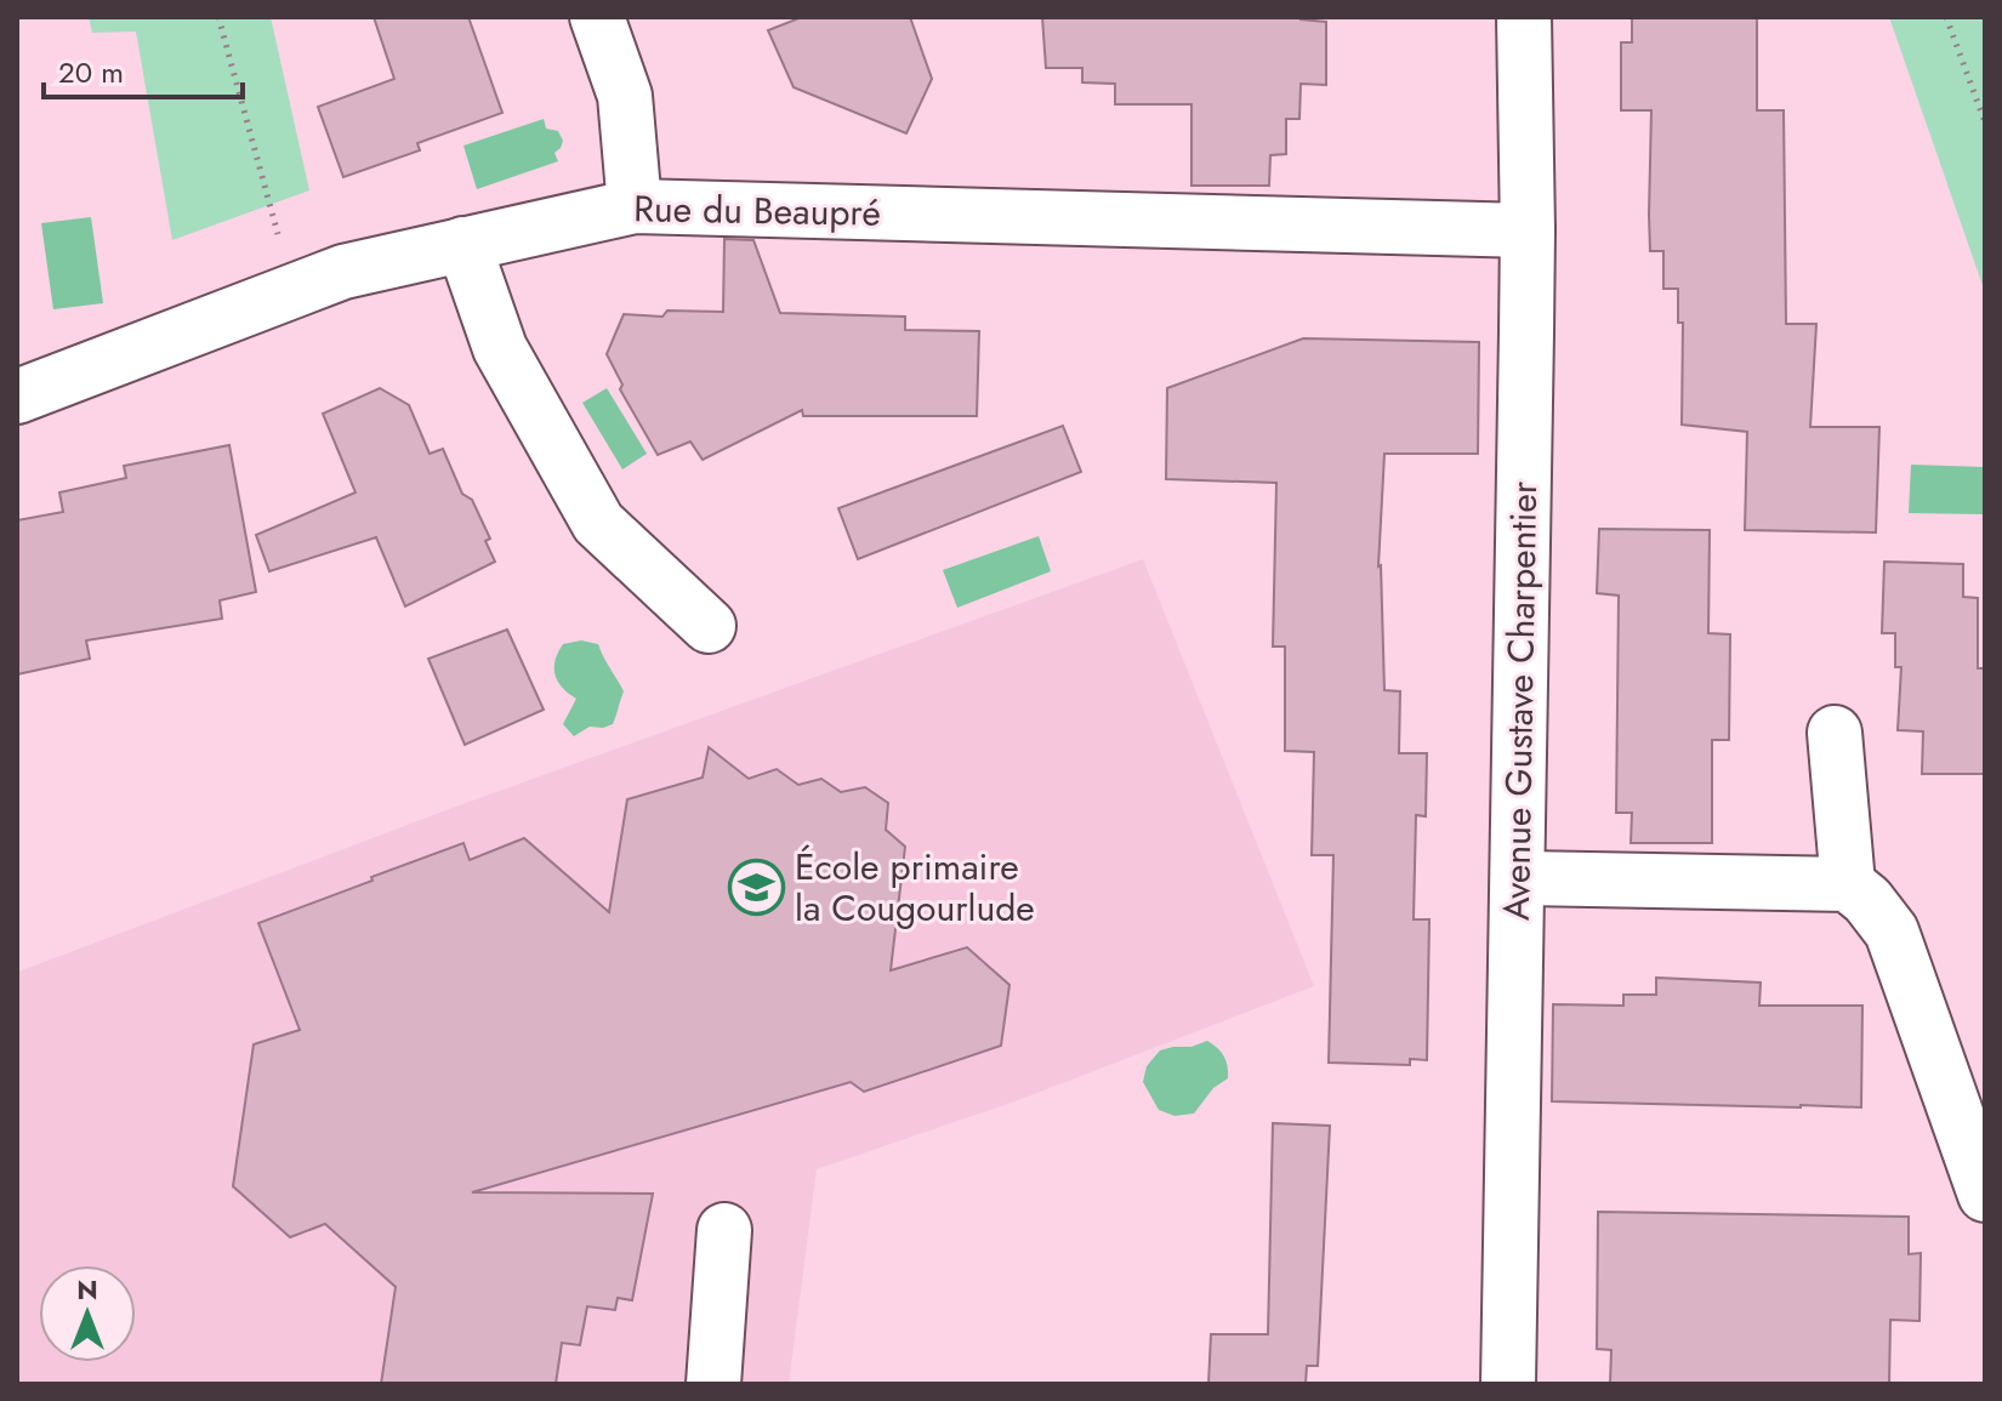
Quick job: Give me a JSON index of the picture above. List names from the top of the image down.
{
  "streets": {
    "street": ["Rue du Beaupré", "Avenue Gustave Charpentier"]
  },
  "crossings": [
    ["Rue du Beaupré", "Avenue Gustave Charpentier"]
  ],
  "places": {
    "school or university": ["École primaire la Cougourlude"]
  },
  "scale_bar": "20 m",
  "north": "top"
}
